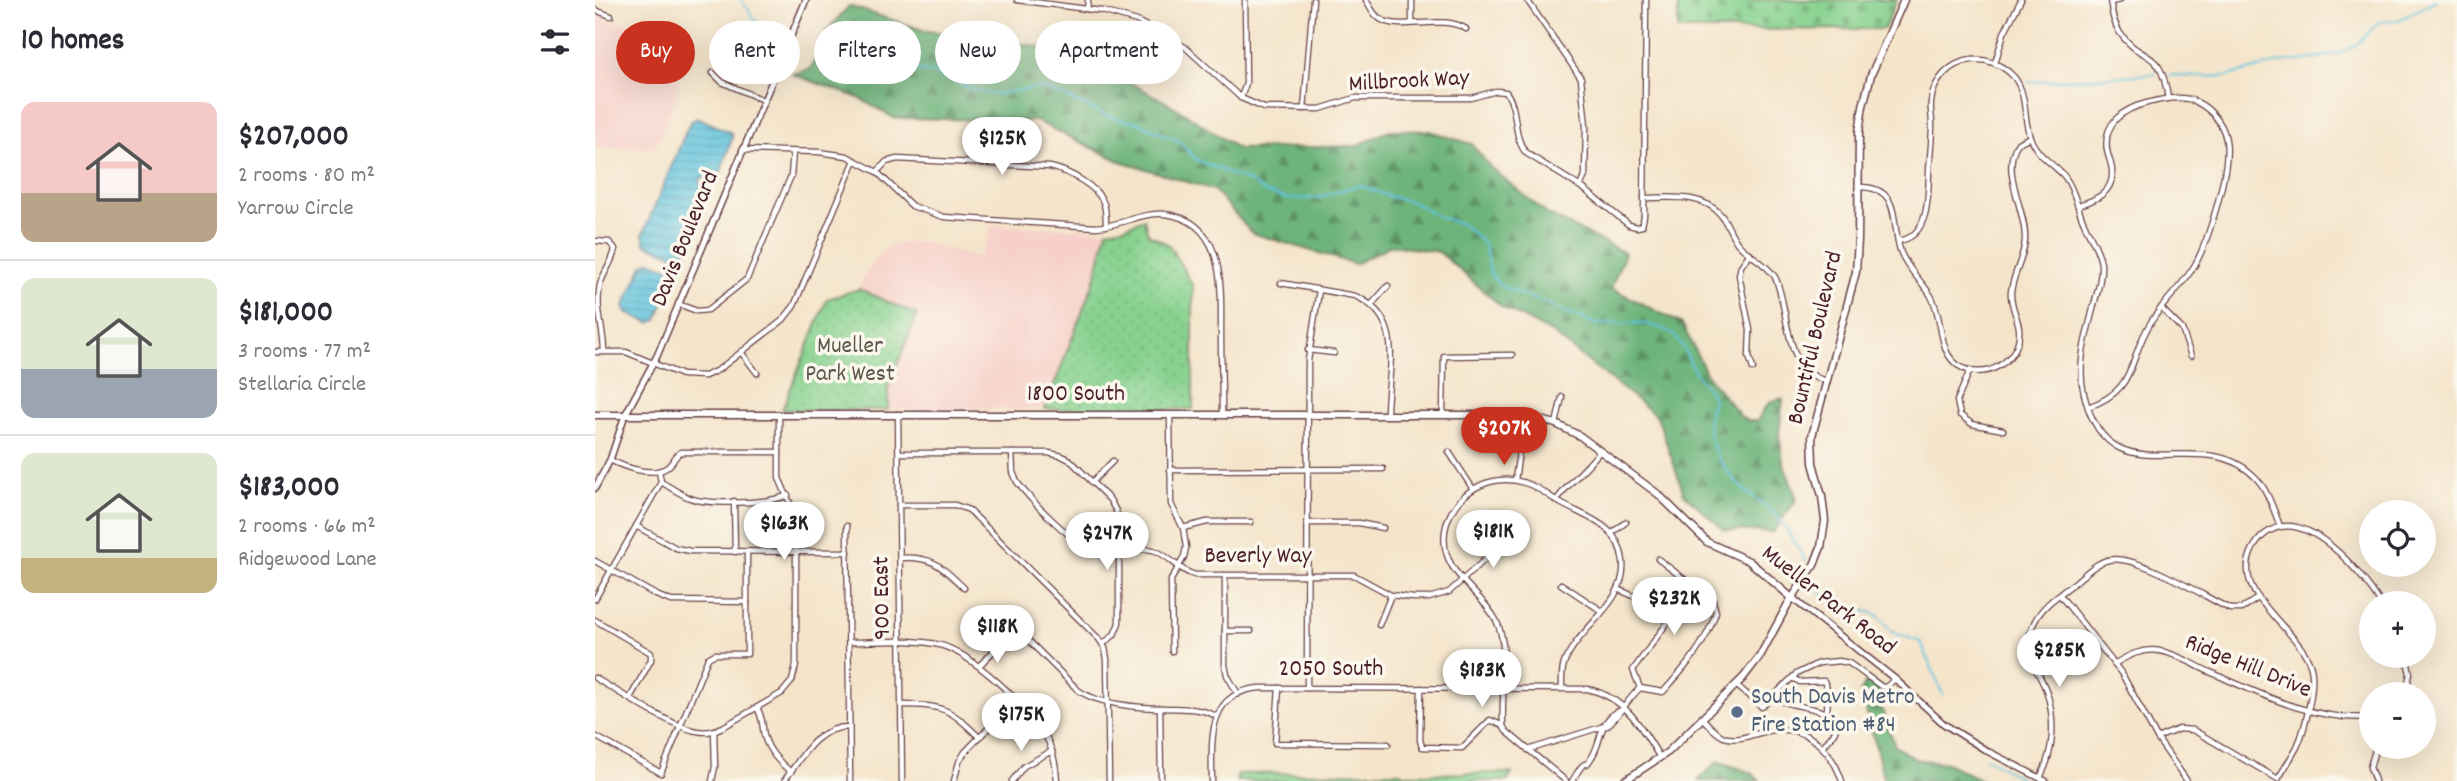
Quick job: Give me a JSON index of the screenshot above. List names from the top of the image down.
{
  "streets": {
    "main road": ["Bountiful Boulevard", "1800 South", "Mueller Park Road"],
    "street": [
      "Millbrook Way",
      "Davis Boulevard",
      "Beverly Way",
      "900 East",
      "Ridge Hill Drive",
      "2050 South"
    ]
  },
  "crossings": [
    ["Davis Boulevard", "1800 South"],
    ["Bountiful Boulevard", "Mueller Park Road"],
    ["Bountiful Boulevard", "2050 South"],
    ["1800 South", "900 East"],
    ["1800 South", "Mueller Park Road"]
  ],
  "parks": ["Mueller Park West"],
  "places": ["South Davis Metro Fire Station #84"],
  "page": {
    "heading": "10 homes",
    "chip": [
      "Buy",
      "Rent",
      "Filters",
      "New",
      "Apartment"
    ],
    "list": [
      {
        "name": "$207,000",
        "note": "2 rooms · 80 m² · Yarrow Circle"
      },
      {
        "name": "$181,000",
        "note": "3 rooms · 77 m² · Stellaria Circle"
      },
      {
        "name": "$183,000",
        "note": "2 rooms · 66 m² · Ridgewood Lane"
      }
    ],
    "price": [
      "$125K",
      "$207K",
      "$163K",
      "$181K",
      "$247K",
      "$232K",
      "$118K",
      "$285K",
      "$183K",
      "$175K"
    ],
    "map_buttons": ["+", "−"]
  }
}
